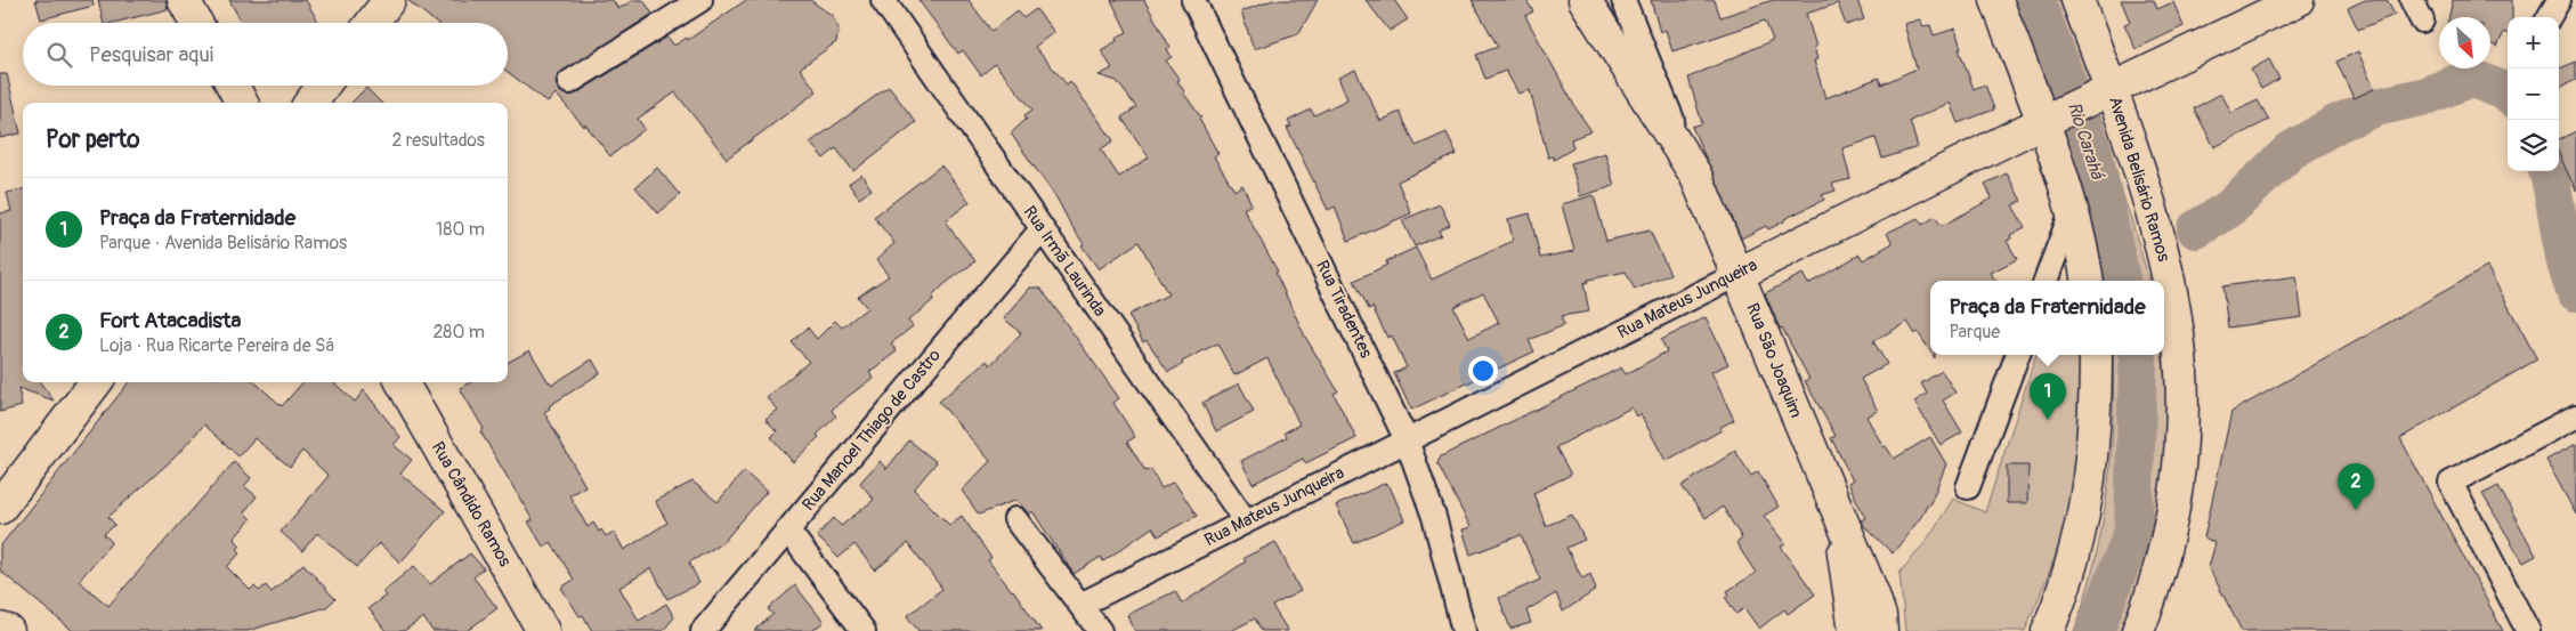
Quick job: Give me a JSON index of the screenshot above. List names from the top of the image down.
{
  "streets": {
    "main road": [
      "Avenida Belisário Ramos",
      "Rua Mateus Junqueira",
      "Rua São Joaquim",
      "Rua Cândido Ramos"
    ],
    "street": ["Rua Irmã Laurinda", "Rua Tiradentes", "Rua Manoel Thiago de Castro"]
  },
  "crossings": [
    ["Avenida Belisário Ramos", "Rua Mateus Junqueira"],
    ["Rua Irmã Laurinda", "Rua Mateus Junqueira"],
    ["Rua Irmã Laurinda", "Rua Manoel Thiago de Castro"],
    ["Rua Mateus Junqueira", "Rua Tiradentes"],
    ["Rua Mateus Junqueira", "Rua São Joaquim"]
  ],
  "water": ["Rio Carahá"],
  "north": "bottom right",
  "page": {
    "map_buttons": ["+", "−"],
    "search": "Pesquisar aqui",
    "heading": ["Por perto", "2 resultados"],
    "list": [
      {
        "mark": "1",
        "name": "Praça da Fraternidade",
        "note": "Parque · Avenida Belisário Ramos",
        "value": "180 m"
      },
      {
        "mark": "2",
        "name": "Fort Atacadista",
        "note": "Loja · Rua Ricarte Pereira de Sá",
        "value": "280 m"
      }
    ],
    "popup": ["Praça da Fraternidade", "Parque"],
    "pins": ["1", "2"]
  }
}
